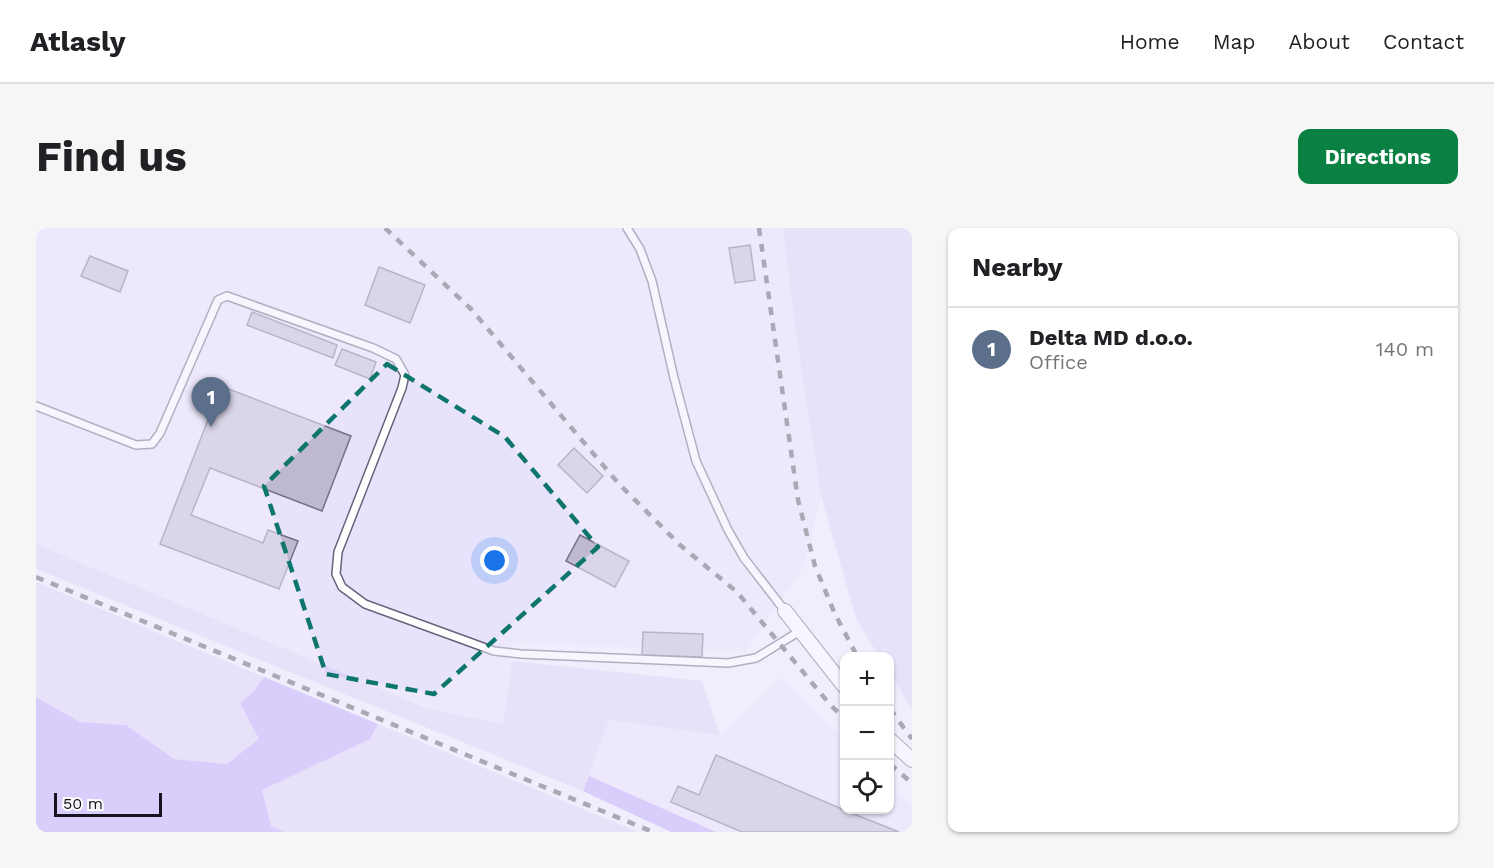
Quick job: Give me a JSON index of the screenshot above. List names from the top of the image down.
{
  "scale_bar": "50 m",
  "page": {
    "header": "Atlasly",
    "nav": [
      "Home",
      "Map",
      "About",
      "Contact"
    ],
    "buttons": "Directions",
    "title": "Find us",
    "heading": "Nearby",
    "list": [
      {
        "mark": "1",
        "name": "Delta MD d.o.o.",
        "note": "Office",
        "value": "140 m"
      }
    ],
    "pins": "1",
    "map_buttons": ["+", "−"],
    "scale": "50 m"
  }
}
